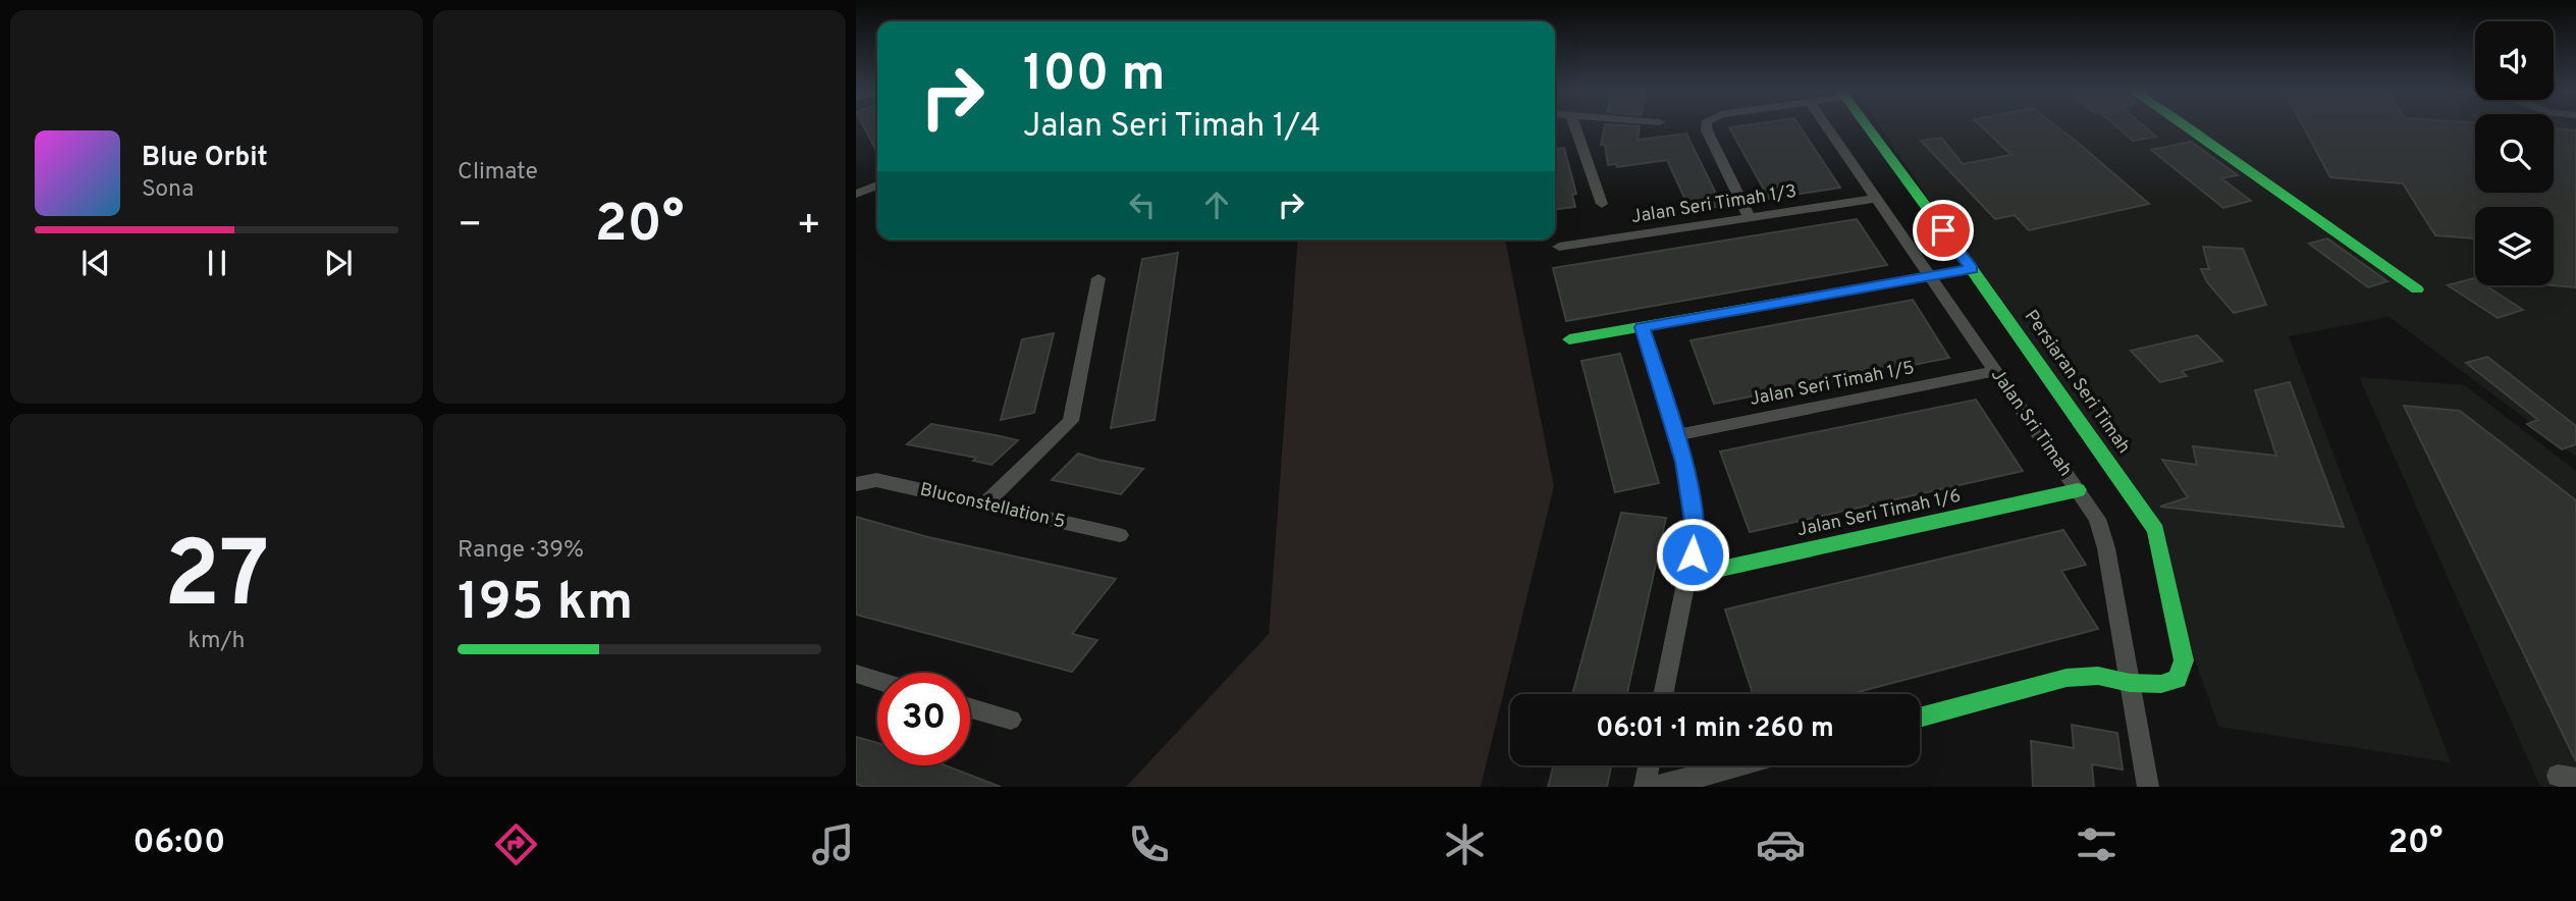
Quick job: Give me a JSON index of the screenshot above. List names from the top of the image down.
{
  "streets": {
    "street": [
      "Jalan Seri Timah 1/3",
      "Persiaran Seri Timah",
      "Jalan Seri Timah 1/5",
      "Jalan Sri Timah",
      "Bluconstellation 5",
      "Jalan Seri Timah 1/6"
    ]
  },
  "crossings": [
    ["Jalan Seri Timah 1/3", "Jalan Sri Timah"],
    ["Persiaran Seri Timah", "Jalan Sri Timah"],
    ["Jalan Seri Timah 1/5", "Jalan Sri Timah"],
    ["Jalan Sri Timah", "Jalan Seri Timah 1/6"]
  ],
  "page": {
    "tile": [
      "Climate",
      ["27", "km/h"],
      ["Range · 39%", "195 km"]
    ],
    "turn": ["100 m", "Jalan Seri Timah 1/4"],
    "song": ["Blue Orbit", "Sona"],
    "heat": ["−", "20°", "+"],
    "limit": "30",
    "trip": "06:01 · 1 min · 260 m",
    "tabs": ["06:00", "20°"]
  }
}
